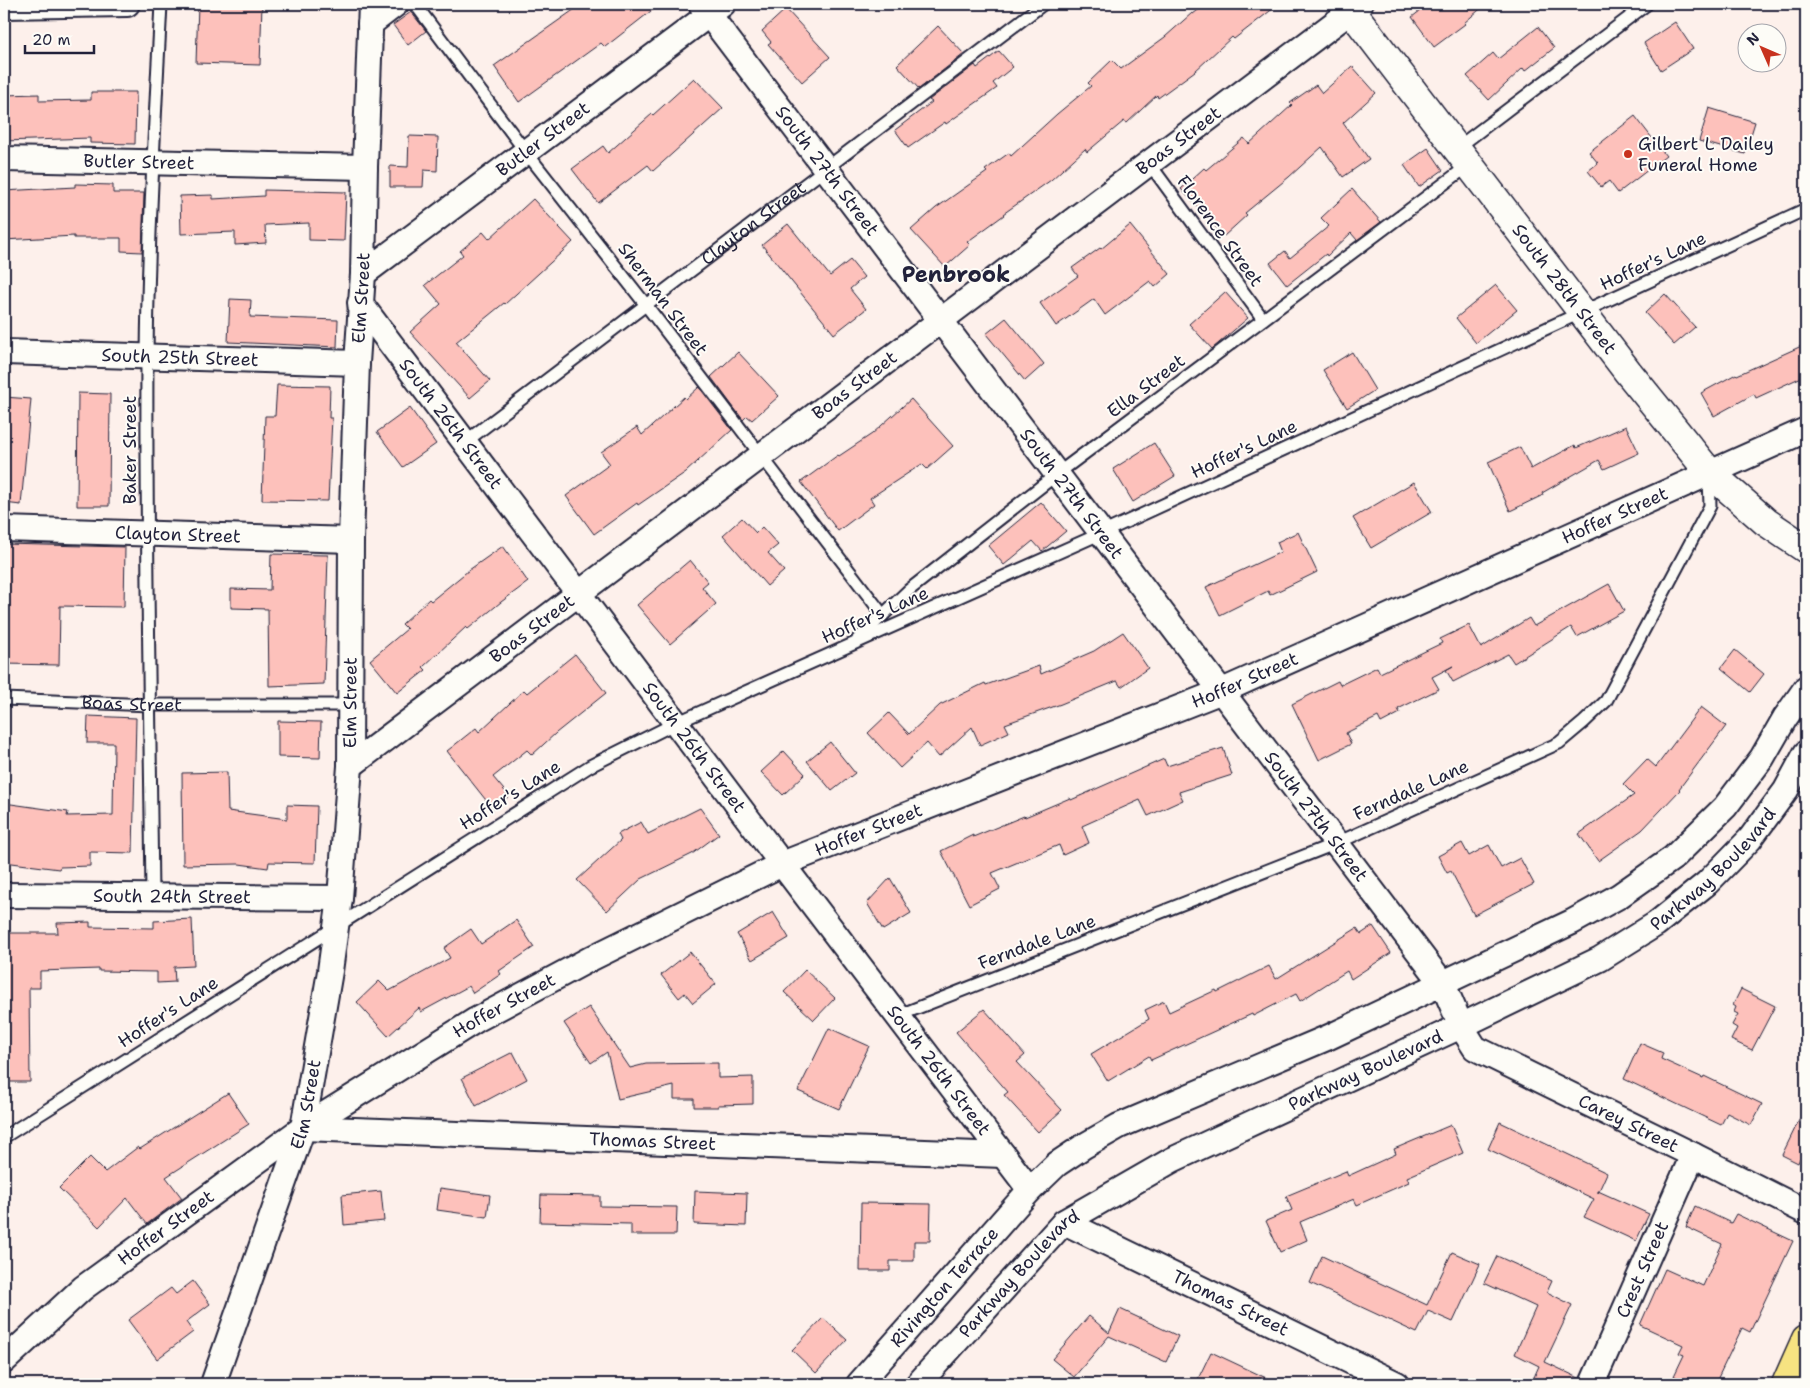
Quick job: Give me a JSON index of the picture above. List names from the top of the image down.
{
  "streets": {
    "street": [
      "Butler Street",
      "Boas Street",
      "South 27th Street",
      "Clayton Street",
      "South 28th Street",
      "Elm Street",
      "South 25th Street",
      "South 26th Street",
      "Hoffer Street",
      "Parkway Boulevard",
      "South 24th Street",
      "Carey Street",
      "Thomas Street",
      "Crest Street",
      "Rivington Terrace"
    ],
    "lane": [
      "Florence Street",
      "Hoffer's Lane",
      "Sherman Street",
      "Ella Street",
      "Baker Street",
      "Ferndale Lane"
    ]
  },
  "crossings": [
    ["Butler Street", "South 27th Street"],
    ["Butler Street", "Elm Street"],
    ["Butler Street", "Sherman Street"],
    ["Butler Street", "Baker Street"],
    ["Boas Street", "South 27th Street"],
    ["Boas Street", "Florence Street"],
    ["Boas Street", "South 28th Street"],
    ["Boas Street", "Elm Street"],
    ["Boas Street", "Sherman Street"],
    ["Boas Street", "South 26th Street"],
    ["Boas Street", "Baker Street"],
    ["South 27th Street", "Clayton Street"],
    ["South 27th Street", "Hoffer's Lane"],
    ["South 27th Street", "Ella Street"],
    ["South 27th Street", "Hoffer Street"],
    ["South 27th Street", "Ferndale Lane"],
    ["South 27th Street", "Parkway Boulevard"],
    ["South 27th Street", "Carey Street"],
    ["Clayton Street", "Elm Street"],
    ["Clayton Street", "Sherman Street"],
    ["Clayton Street", "South 26th Street"],
    ["Clayton Street", "Baker Street"],
    ["Florence Street", "Ella Street"],
    ["Hoffer's Lane", "South 28th Street"],
    ["Hoffer's Lane", "Elm Street"],
    ["Hoffer's Lane", "Ella Street"],
    ["Hoffer's Lane", "South 26th Street"],
    ["South 28th Street", "Ella Street"],
    ["South 28th Street", "Hoffer Street"],
    ["South 28th Street", "Ferndale Lane"],
    ["Elm Street", "South 25th Street"],
    ["Elm Street", "South 26th Street"],
    ["Elm Street", "Hoffer Street"],
    ["Elm Street", "South 24th Street"],
    ["Elm Street", "Thomas Street"],
    ["Sherman Street", "Ella Street"],
    ["South 25th Street", "Baker Street"],
    ["South 26th Street", "Hoffer Street"],
    ["South 26th Street", "Ferndale Lane"],
    ["South 26th Street", "Parkway Boulevard"],
    ["South 26th Street", "Thomas Street"],
    ["South 26th Street", "Rivington Terrace"],
    ["Baker Street", "South 24th Street"],
    ["Hoffer Street", "Ferndale Lane"],
    ["Hoffer Street", "Thomas Street"],
    ["Parkway Boulevard", "Carey Street"],
    ["Parkway Boulevard", "Thomas Street"],
    ["Parkway Boulevard", "Rivington Terrace"],
    ["Carey Street", "Crest Street"]
  ],
  "districts": ["Penbrook"],
  "places": ["Gilbert L Dailey Funeral Home"],
  "scale_bar": "20 m",
  "north": "top left"
}
